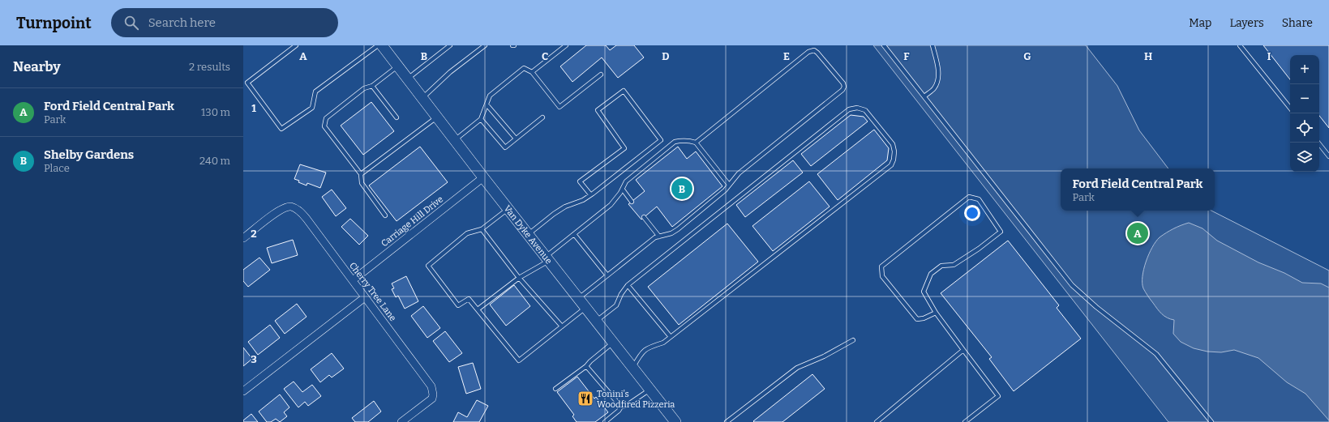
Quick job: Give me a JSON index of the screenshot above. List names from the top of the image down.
{
  "streets": {
    "main road": ["Van Dyke Avenue"],
    "street": ["Carriage Hill Drive", "Cherry Tree Lane"]
  },
  "crossings": [
    ["Carriage Hill Drive", "Van Dyke Avenue"],
    ["Carriage Hill Drive", "Cherry Tree Lane"]
  ],
  "places": {
    "restaurant": ["Tonini's Woodfired Pizzeria"]
  },
  "page": {
    "header": "Turnpoint",
    "search": "Search here",
    "nav": ["Map", "Layers", "Share"],
    "heading": ["Nearby", "2 results"],
    "map_buttons": ["+", "−"],
    "list": [
      {
        "mark": "A",
        "name": "Ford Field Central Park",
        "note": "Park",
        "value": "130 m"
      },
      {
        "mark": "B",
        "name": "Shelby Gardens",
        "note": "Place",
        "value": "240 m"
      }
    ],
    "popup": ["Ford Field Central Park", "Park"],
    "pins": ["B", "A"]
  },
  "grid": {
    "columns": [
      "A",
      "B",
      "C",
      "D",
      "E",
      "F",
      "G",
      "H",
      "I"
    ],
    "rows": ["1", "2", "3"]
  }
}
